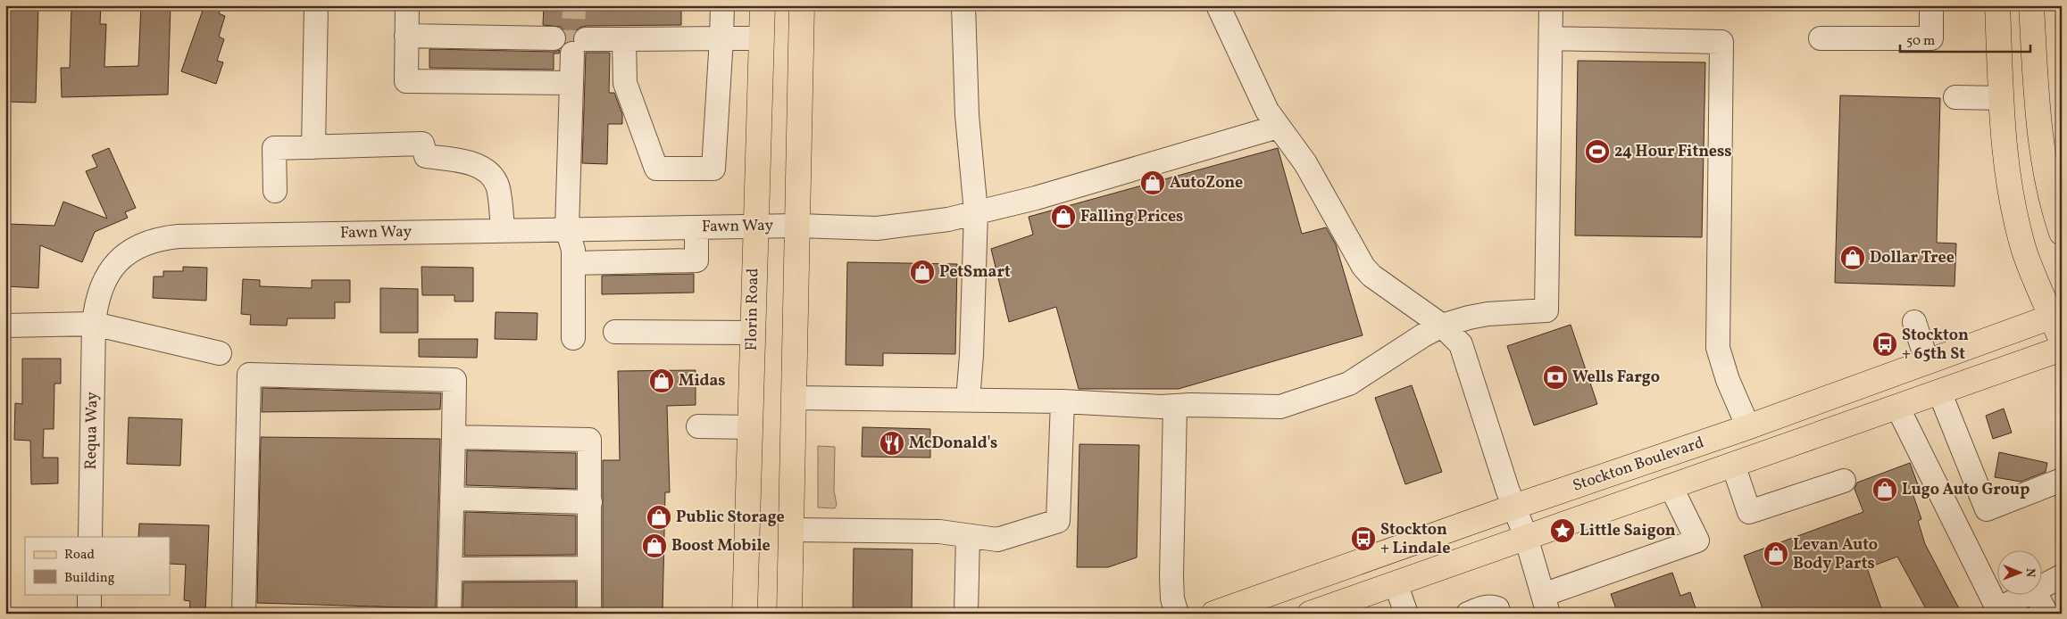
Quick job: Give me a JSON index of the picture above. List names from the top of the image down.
{
  "streets": {
    "main road": ["Florin Road", "Stockton Boulevard"],
    "street": ["Fawn Way", "Requa Way"]
  },
  "crossings": [
    ["Fawn Way", "Florin Road"],
    ["Fawn Way", "Requa Way"]
  ],
  "places": {
    "sports": ["24 Hour Fitness"],
    "shop": [
      "AutoZone",
      "Falling Prices",
      "Dollar Tree",
      "PetSmart",
      "Midas",
      "Lugo Auto Group",
      "Public Storage",
      "Boost Mobile",
      "Levan Auto Body Parts"
    ],
    "bus stop": ["Stockton + 65th St", "Stockton + Lindale"],
    "bank": ["Wells Fargo"],
    "restaurant": ["McDonald's"],
    "place": ["Little Saigon"]
  },
  "legend": ["Road", "Building"],
  "scale_bar": "50 m",
  "north": "right"
}
